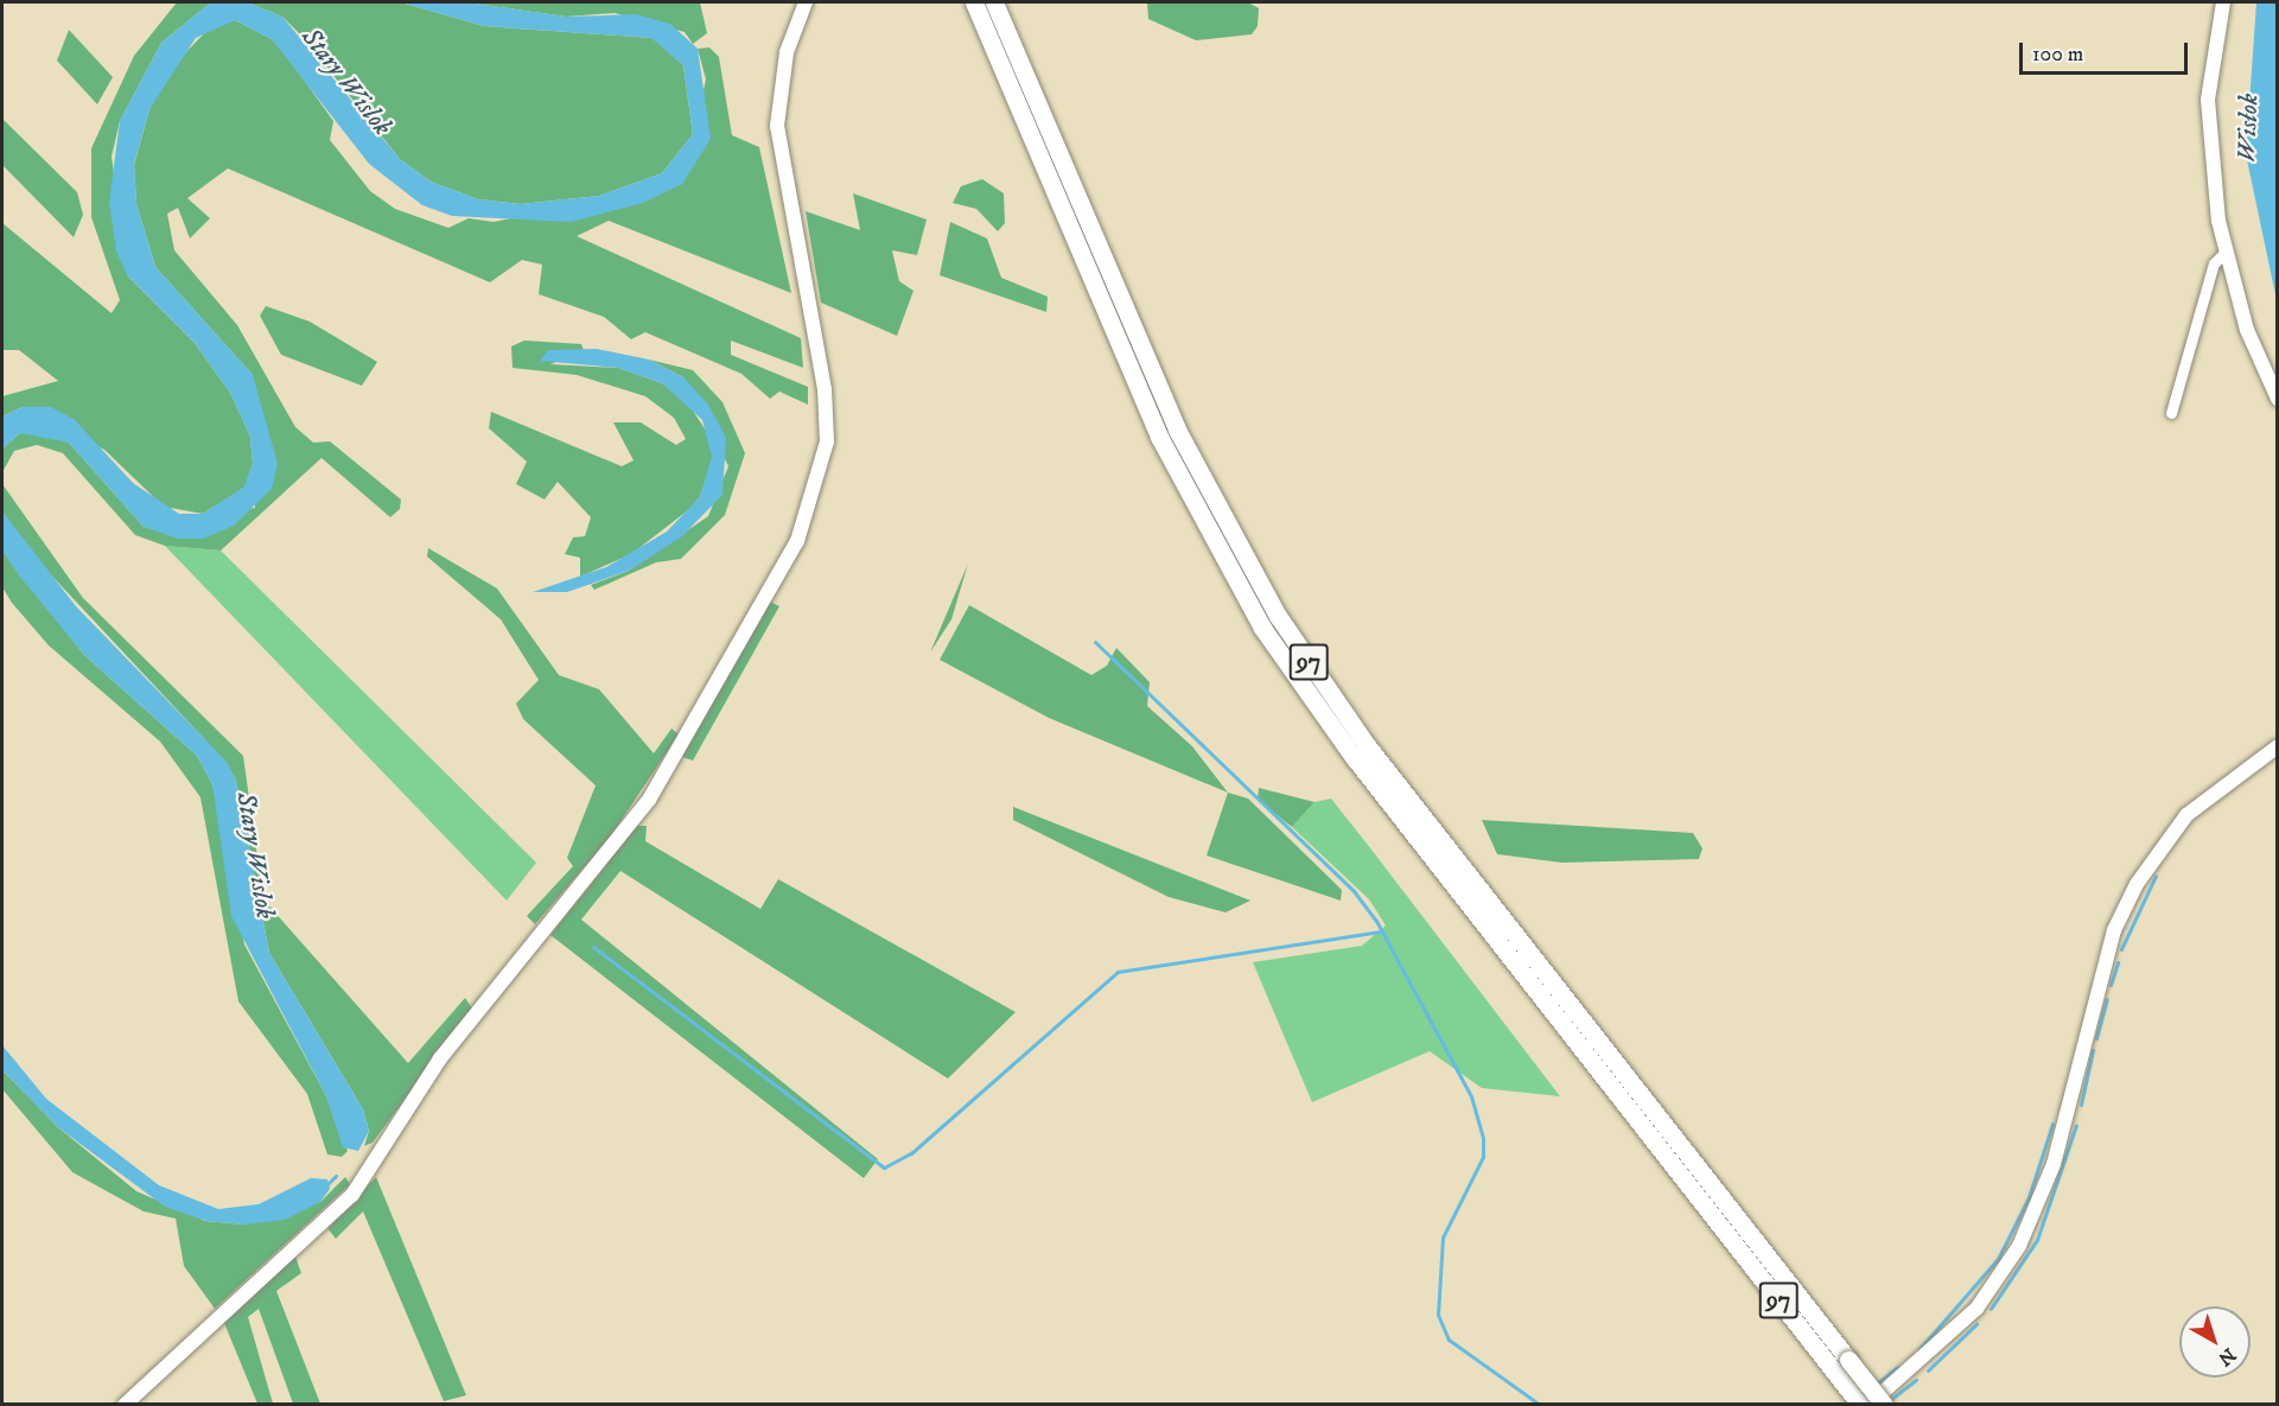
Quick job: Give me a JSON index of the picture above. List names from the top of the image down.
{
  "streets": {
    "main road": ["97"]
  },
  "water": ["Stary Wislok", "Wisłok"],
  "scale_bar": "100 m",
  "north": "bottom right"
}
